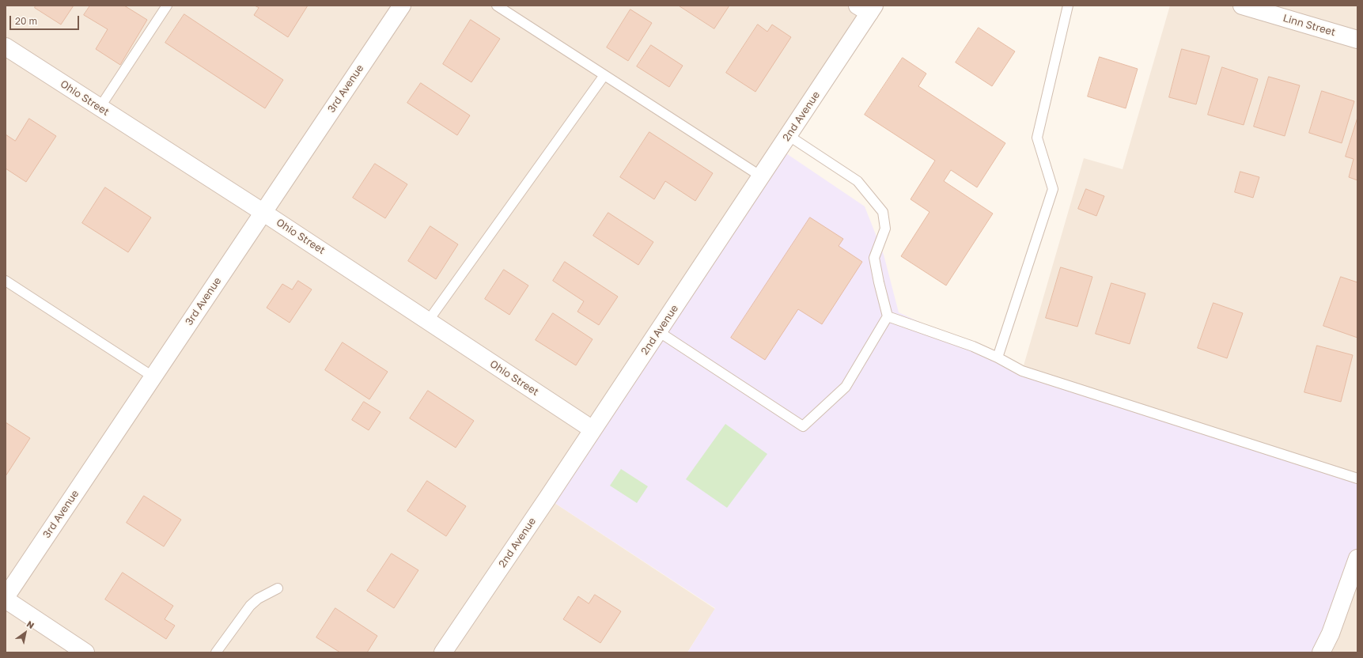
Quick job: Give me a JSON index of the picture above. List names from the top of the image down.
{
  "streets": {
    "street": [
      "Linn Street",
      "3rd Avenue",
      "Ohio Street",
      "2nd Avenue"
    ]
  },
  "crossings": [
    ["3rd Avenue", "Ohio Street"],
    ["Ohio Street", "2nd Avenue"]
  ],
  "scale_bar": "20 m",
  "north": "top right"
}
